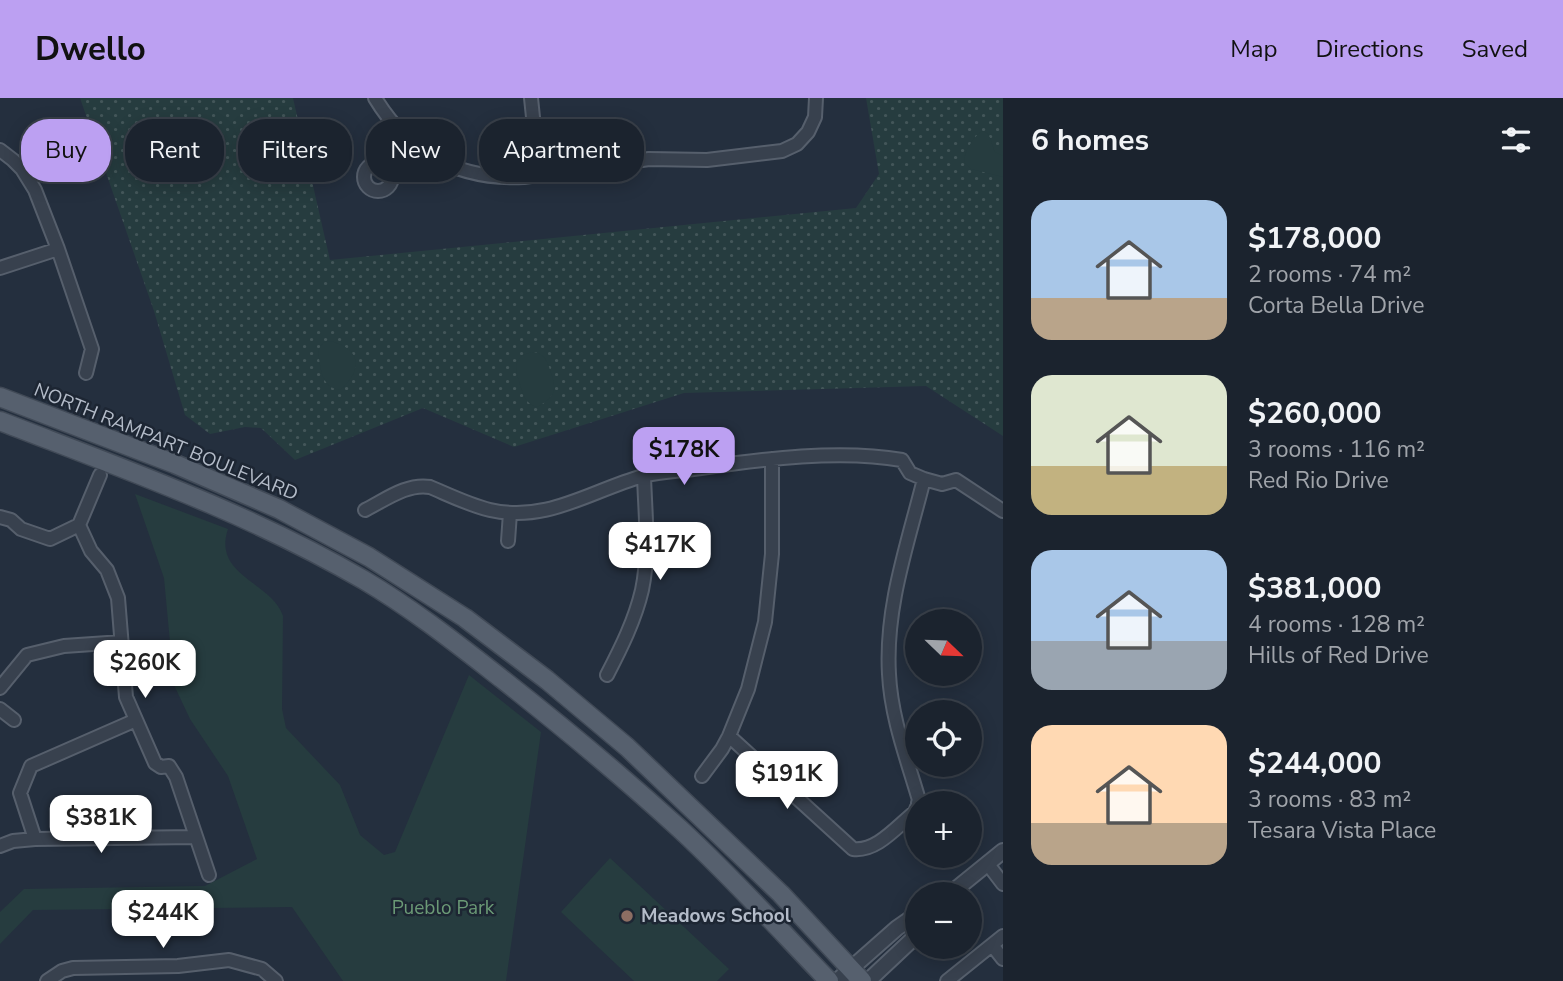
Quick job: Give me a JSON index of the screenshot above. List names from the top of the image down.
{
  "streets": {
    "main road": ["NORTH RAMPART BOULEVARD"]
  },
  "parks": ["Pueblo Park"],
  "places": ["Meadows School"],
  "north": "bottom right",
  "page": {
    "header": "Dwello",
    "nav": ["Map", "Directions", "Saved"],
    "heading": "6 homes",
    "chip": [
      "Buy",
      "Rent",
      "Filters",
      "New",
      "Apartment"
    ],
    "list": [
      {
        "name": "$178,000",
        "note": "2 rooms · 74 m² · Corta Bella Drive"
      },
      {
        "name": "$260,000",
        "note": "3 rooms · 116 m² · Red Rio Drive"
      },
      {
        "name": "$381,000",
        "note": "4 rooms · 128 m² · Hills of Red Drive"
      },
      {
        "name": "$244,000",
        "note": "3 rooms · 83 m² · Tesara Vista Place"
      }
    ],
    "price": [
      "$178K",
      "$417K",
      "$260K",
      "$191K",
      "$381K",
      "$244K"
    ],
    "map_buttons": ["+", "−"]
  }
}
